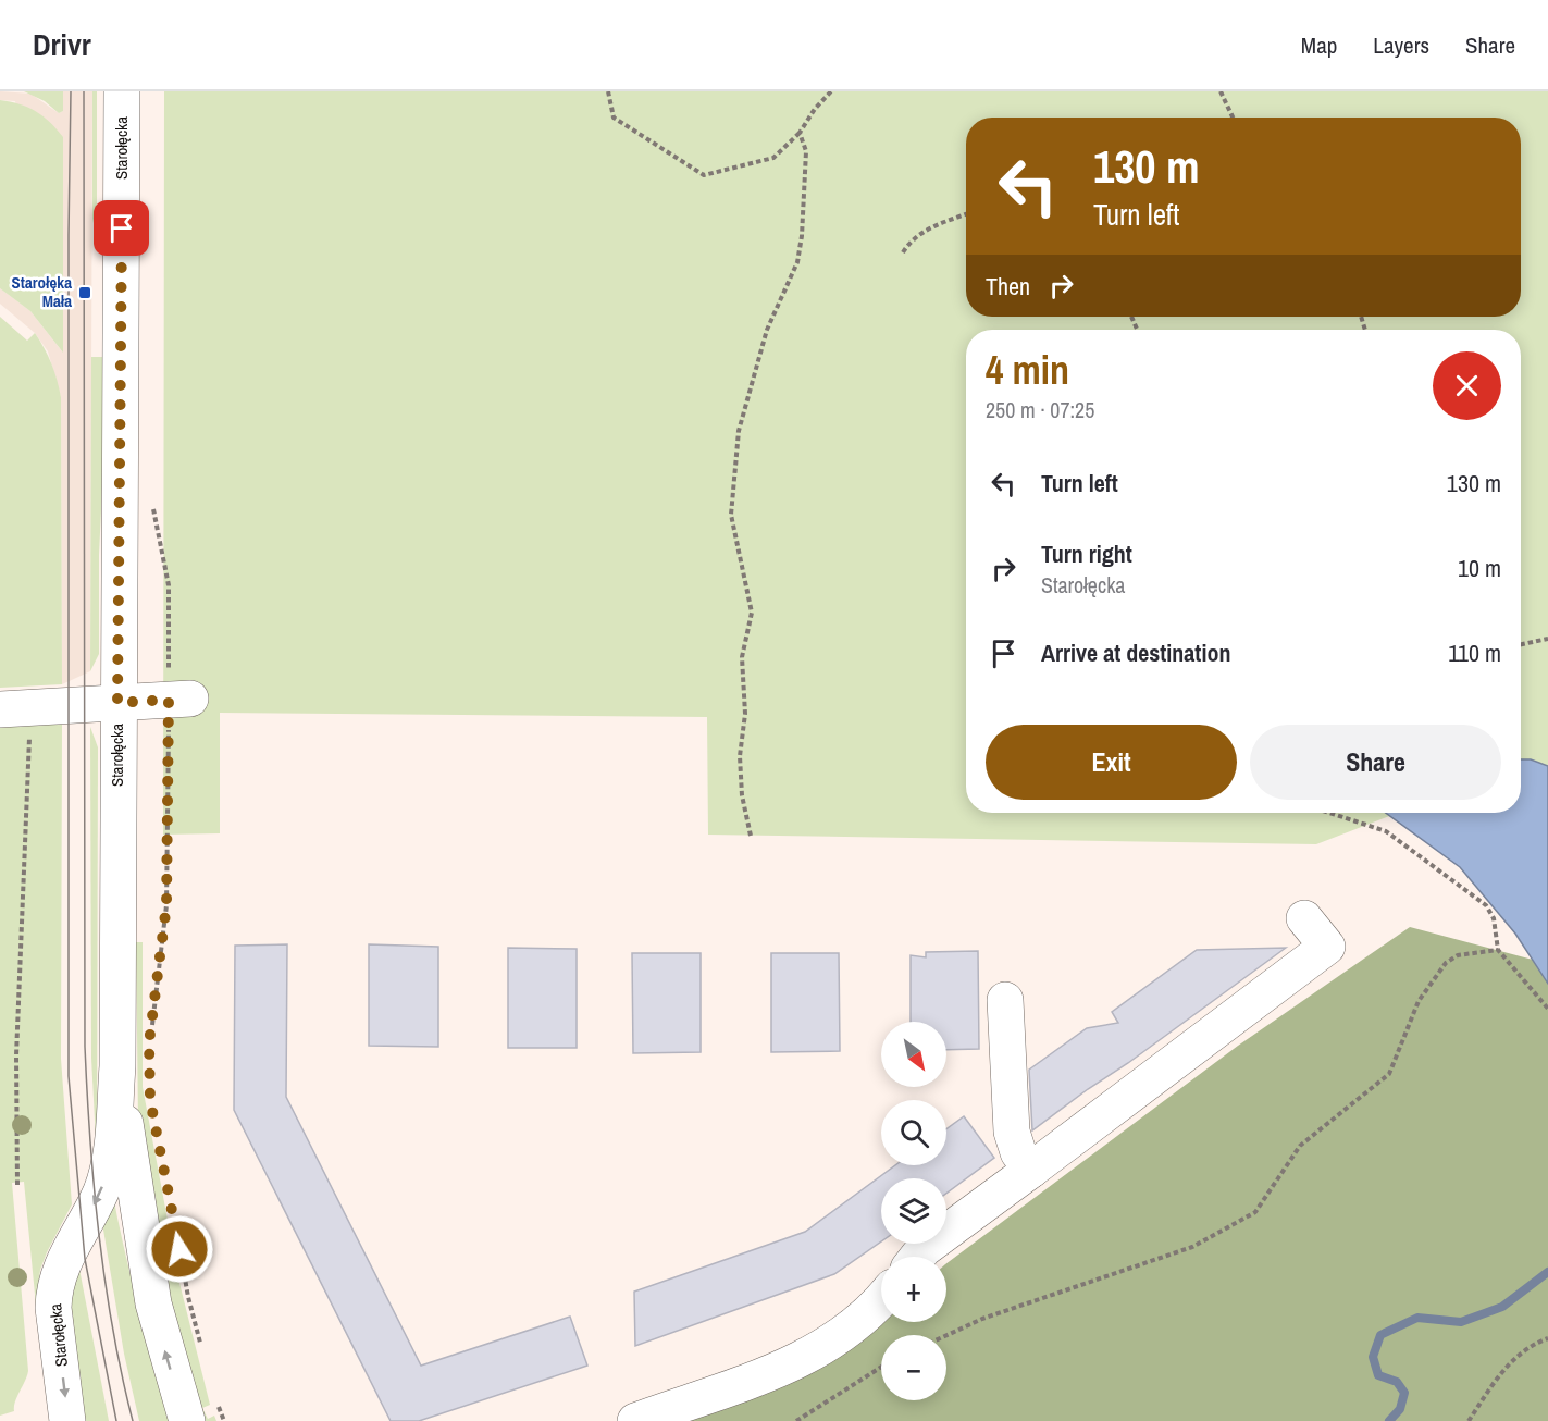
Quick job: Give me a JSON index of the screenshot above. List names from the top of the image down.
{
  "streets": {
    "street": ["Starołęcka"]
  },
  "places": {
    "transit": ["Starołęka Mała"]
  },
  "north": "bottom right",
  "page": {
    "header": "Drivr",
    "nav": ["Map", "Layers", "Share"],
    "turn": ["130 m", "Turn left"],
    "then": "Then",
    "heading": ["4 min", "250 m · 07:25"],
    "list": [
      {
        "name": "Turn left",
        "value": "130 m"
      },
      {
        "name": "Turn right",
        "note": "Starołęcka",
        "value": "10 m"
      },
      {
        "name": "Arrive at destination",
        "value": "110 m"
      }
    ],
    "buttons": ["Exit", "Share"],
    "map_buttons": ["+", "−"]
  }
}
